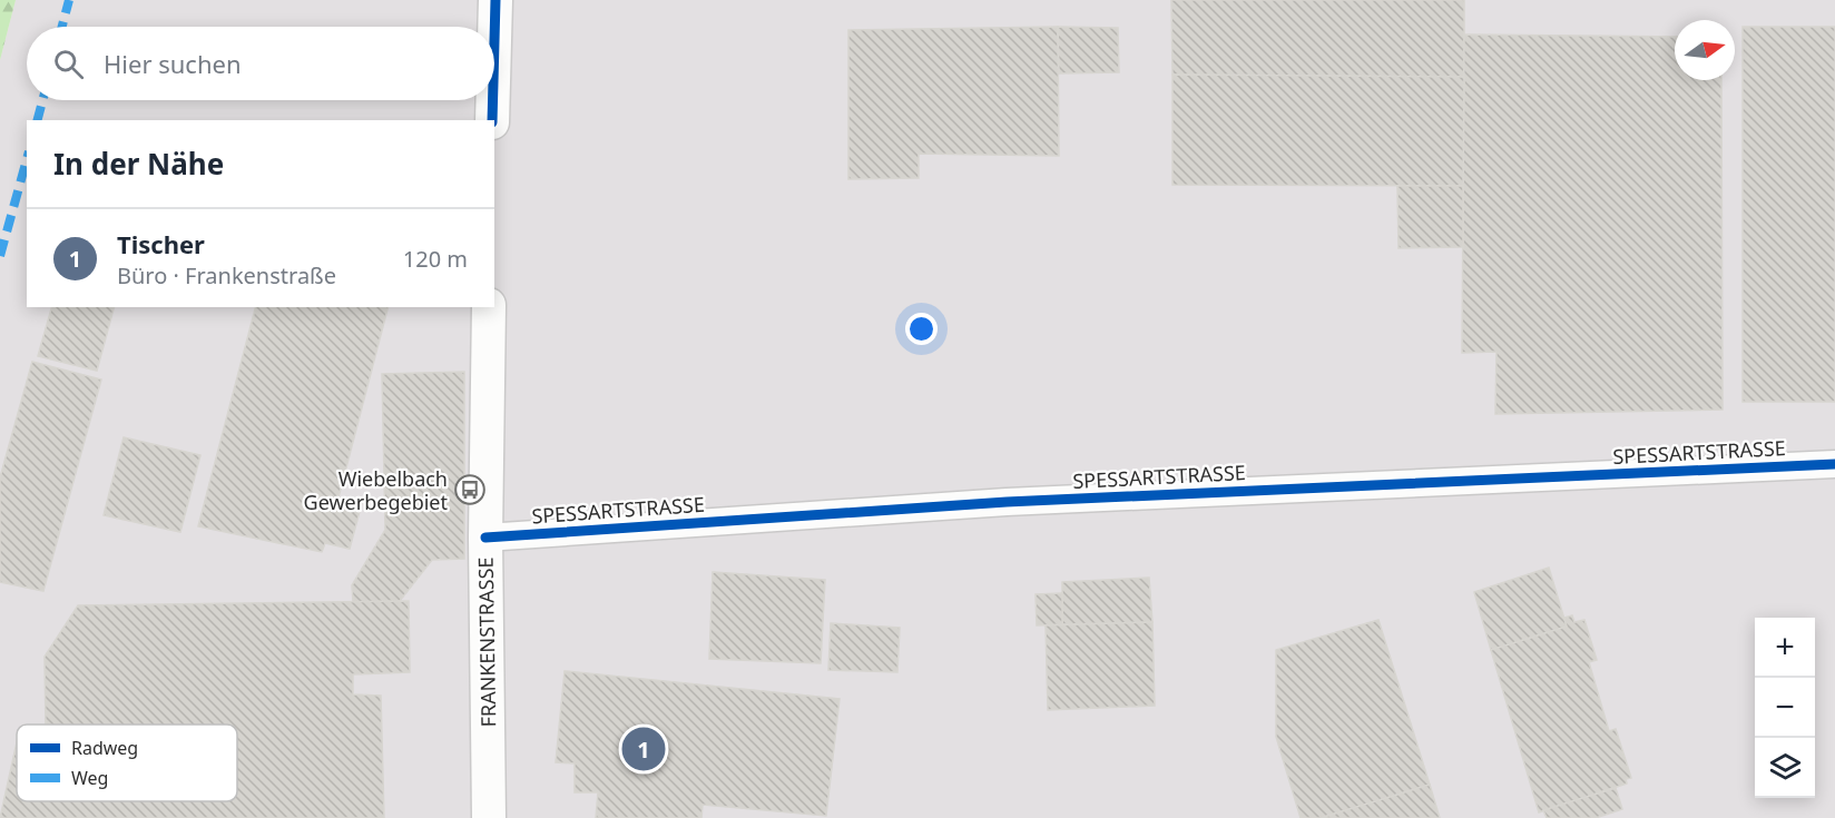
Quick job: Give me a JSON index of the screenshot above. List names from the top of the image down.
{
  "streets": {
    "street": ["SPESSARTSTRASSE", "FRANKENSTRASSE"]
  },
  "crossings": [
    ["SPESSARTSTRASSE", "FRANKENSTRASSE"]
  ],
  "places": {
    "bus stop": ["Wiebelbach Gewerbegebiet"]
  },
  "legend": ["Radweg", "Weg"],
  "north": "right",
  "page": {
    "search": "Hier suchen",
    "heading": "In der Nähe",
    "list": [
      {
        "mark": "1",
        "name": "Tischer",
        "note": "Büro · Frankenstraße",
        "value": "120 m"
      }
    ],
    "map_buttons": ["+", "−"],
    "pins": "1"
  }
}
